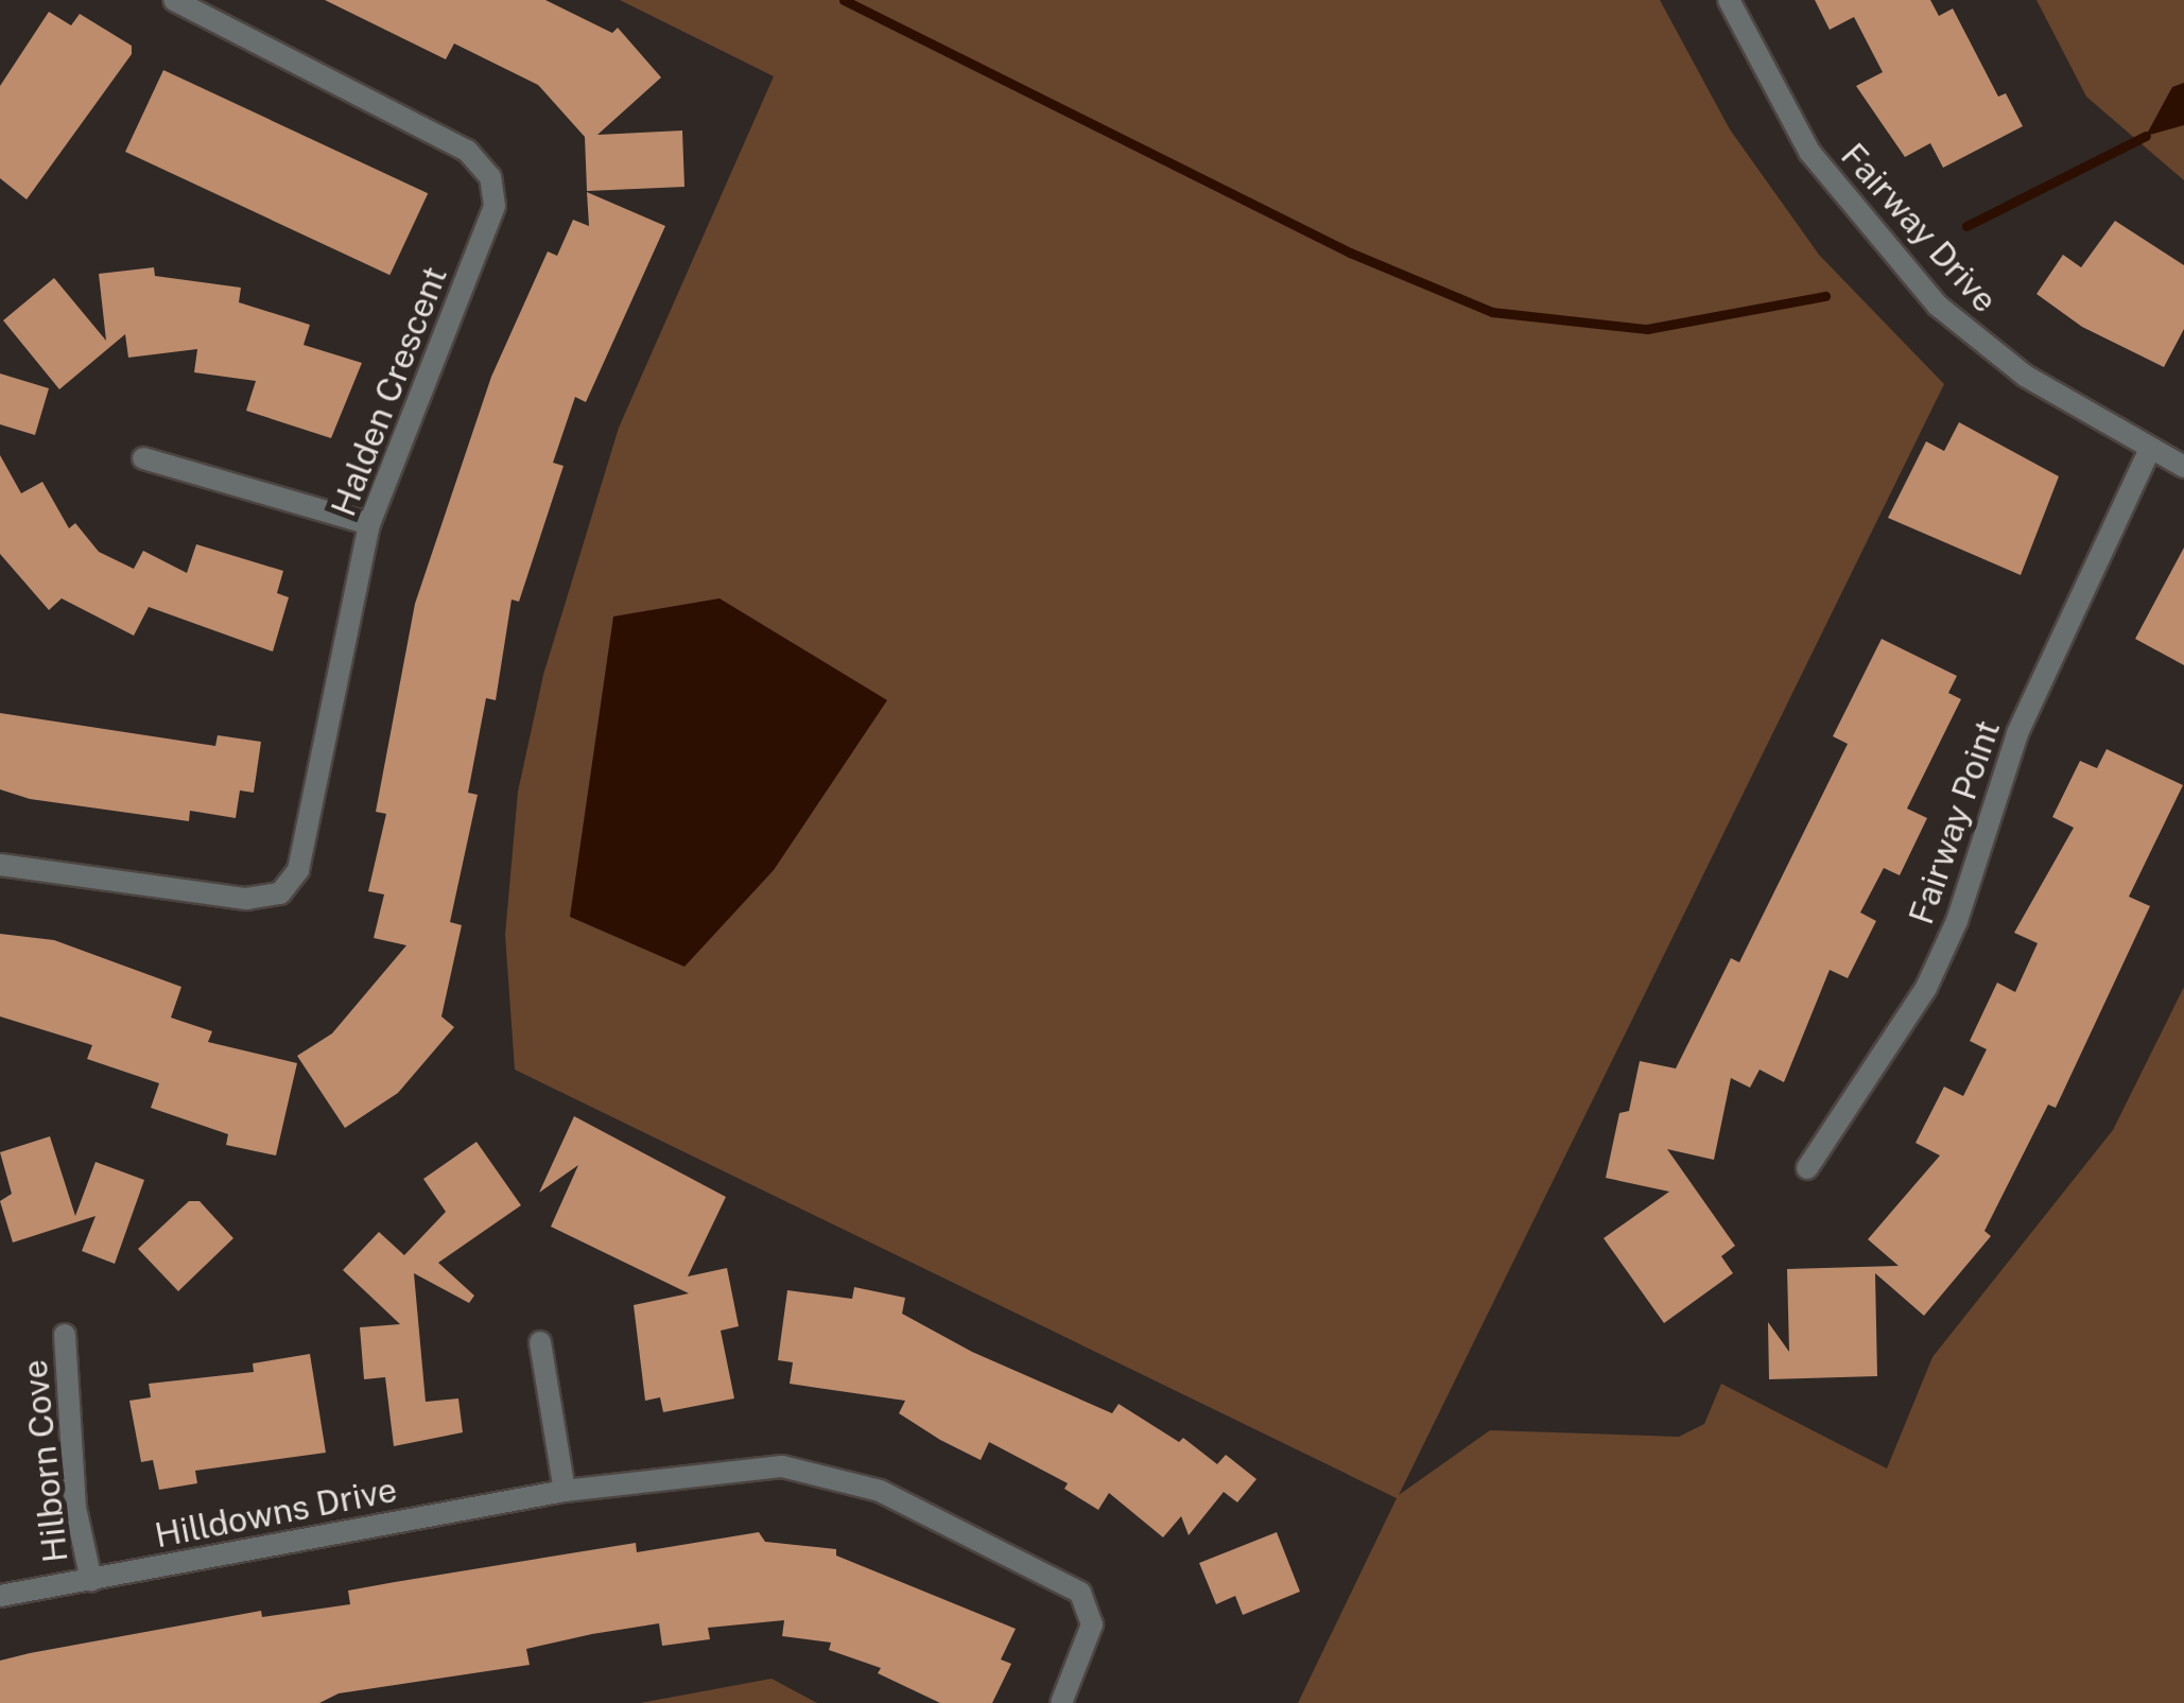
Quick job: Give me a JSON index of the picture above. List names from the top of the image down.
{
  "streets": {
    "street": [
      "Fairway Drive",
      "Halden Crescent",
      "Fairway Point",
      "Hilborn Cove",
      "Hilldowns Drive"
    ]
  },
  "crossings": [
    ["Fairway Drive", "Fairway Point"],
    ["Hilborn Cove", "Hilldowns Drive"]
  ]
}
